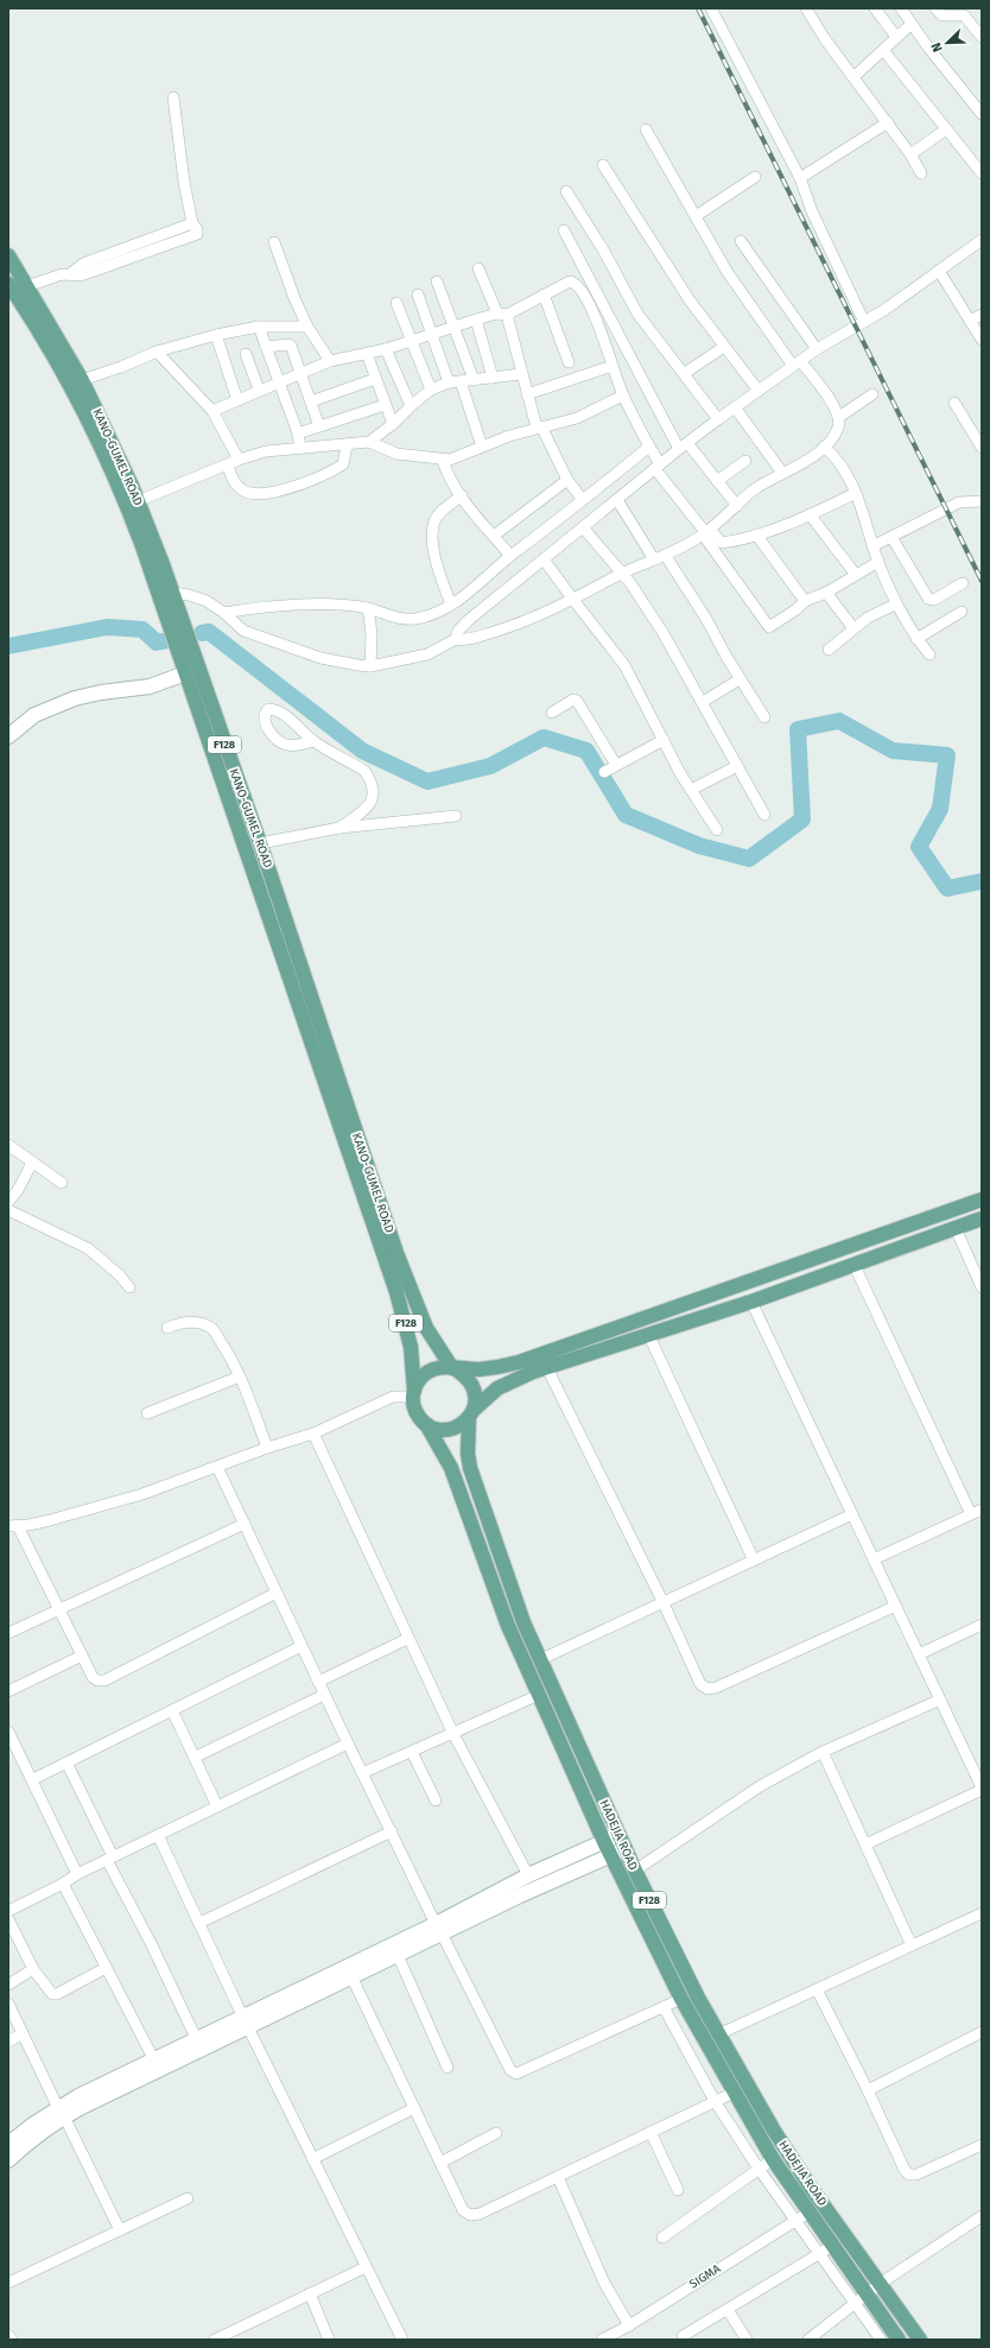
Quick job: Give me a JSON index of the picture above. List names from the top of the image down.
{
  "streets": {
    "main road": ["KANO-GUMEL ROAD", "F128", "HADEJIA ROAD"],
    "street": ["SIGMA"]
  },
  "crossings": [
    ["KANO-GUMEL ROAD", "F128"],
    ["KANO-GUMEL ROAD", "HADEJIA ROAD"],
    ["F128", "HADEJIA ROAD"],
    ["HADEJIA ROAD", "SIGMA"]
  ],
  "north": "bottom left"
}
